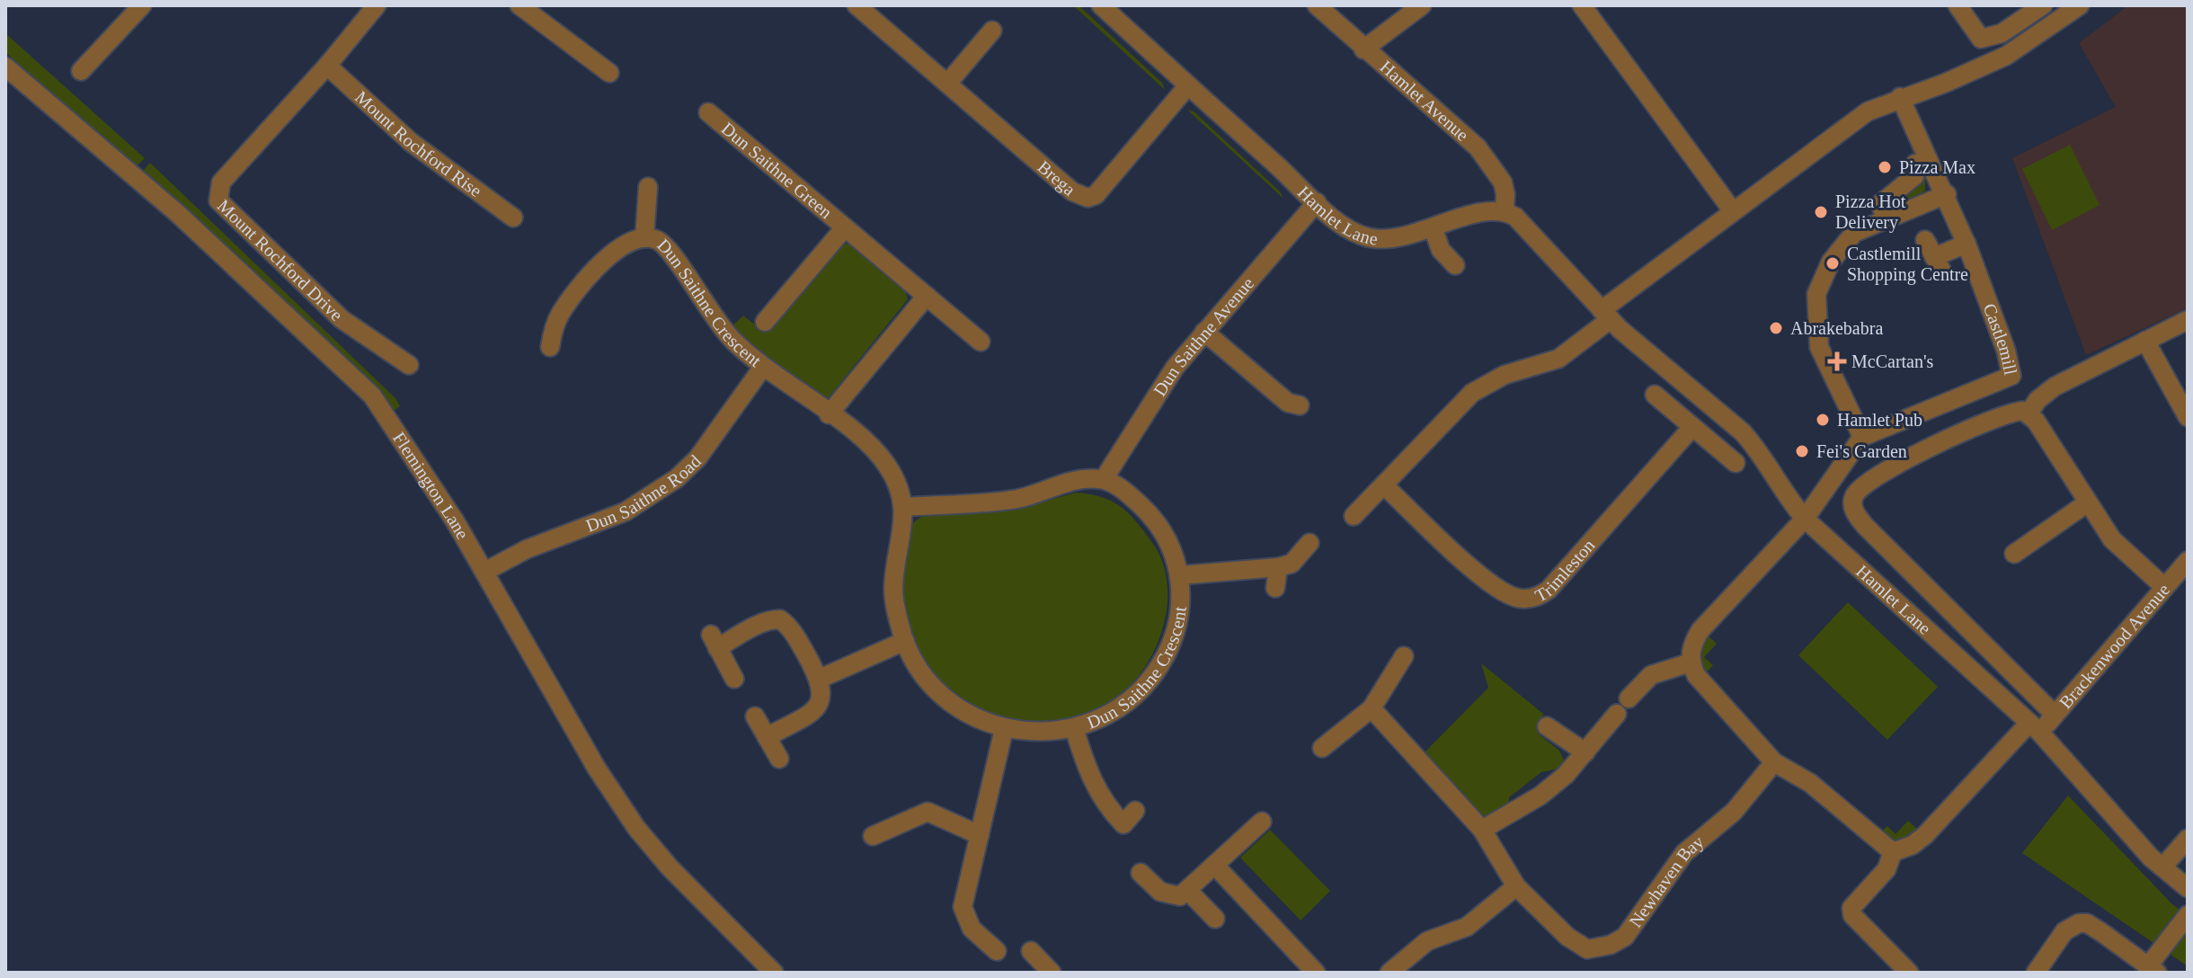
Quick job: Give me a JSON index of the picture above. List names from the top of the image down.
{
  "streets": {
    "street": [
      "Hamlet Avenue",
      "Mount Rochford Rise",
      "Dun Saithne Green",
      "Brega",
      "Hamlet Lane",
      "Mount Rochford Drive",
      "Dun Saithne Crescent",
      "Dun Saithne Avenue",
      "Castlemill",
      "Flemington Lane",
      "Dun Saithne Road",
      "Trimleston",
      "Brackenwood Avenue",
      "Newhaven Bay"
    ]
  },
  "crossings": [
    ["Hamlet Avenue", "Hamlet Lane"],
    ["Mount Rochford Rise", "Mount Rochford Drive"],
    ["Brega", "Hamlet Lane"],
    ["Hamlet Lane", "Dun Saithne Avenue"],
    ["Hamlet Lane", "Brackenwood Avenue"],
    ["Dun Saithne Crescent", "Dun Saithne Avenue"],
    ["Dun Saithne Crescent", "Dun Saithne Road"],
    ["Flemington Lane", "Dun Saithne Road"]
  ],
  "places": {
    "other": [
      "Pizza Max",
      "Pizza Hot Delivery",
      "Castlemill Shopping Centre",
      "Abrakebabra",
      "Hamlet Pub",
      "Fei's Garden"
    ],
    "health": ["McCartan's"]
  }
}
